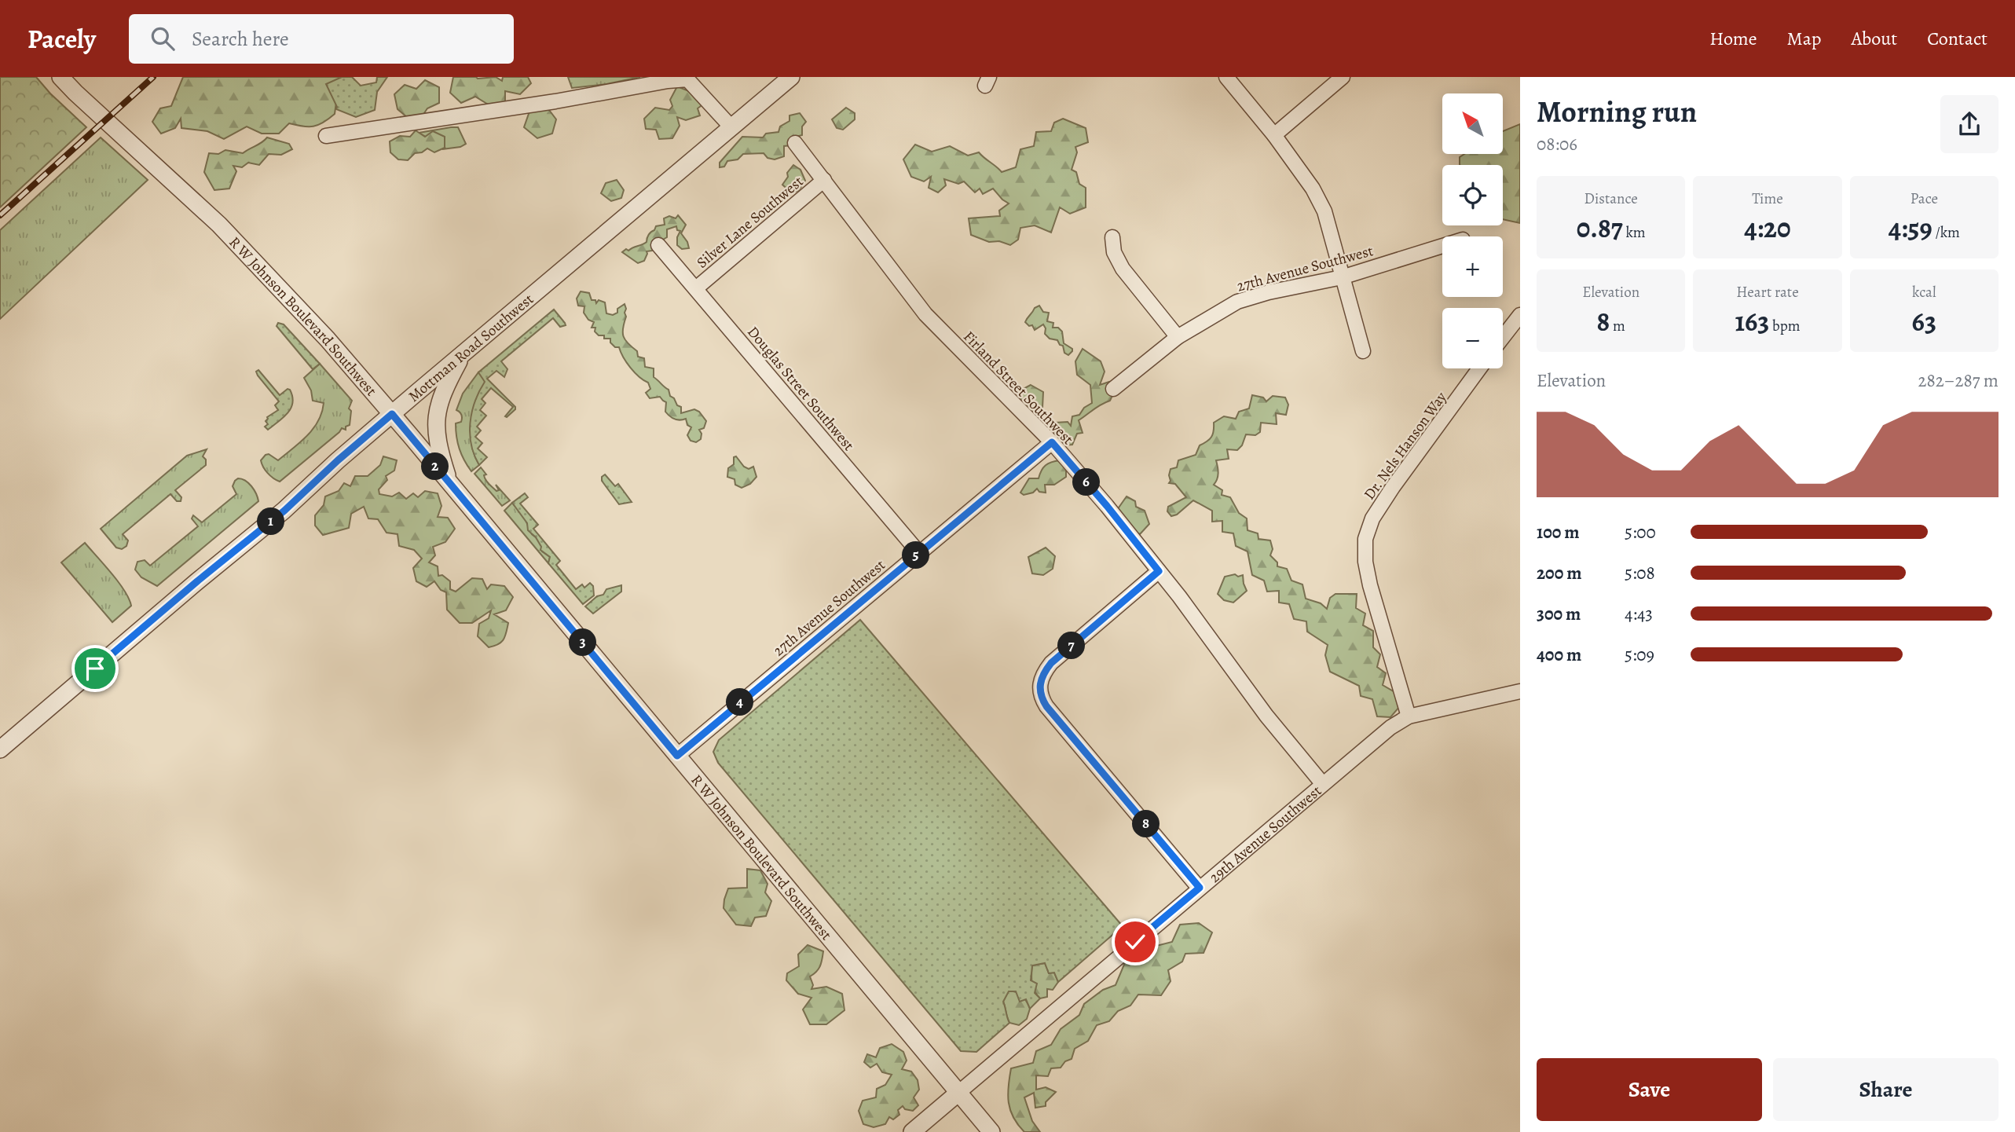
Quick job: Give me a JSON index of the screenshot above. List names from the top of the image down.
{
  "streets": {
    "street": [
      "Silver Lane Southwest",
      "27th Avenue Southwest",
      "R W Johnson Boulevard Southwest",
      "Mottman Road Southwest",
      "Firland Street Southwest",
      "Douglas Street Southwest",
      "Dr. Nels Hanson Way",
      "29th Avenue Southwest"
    ]
  },
  "crossings": [
    ["Silver Lane Southwest", "Firland Street Southwest"],
    ["Silver Lane Southwest", "Douglas Street Southwest"],
    ["27th Avenue Southwest", "R W Johnson Boulevard Southwest"],
    ["27th Avenue Southwest", "Firland Street Southwest"],
    ["27th Avenue Southwest", "Douglas Street Southwest"],
    ["R W Johnson Boulevard Southwest", "Mottman Road Southwest"],
    ["R W Johnson Boulevard Southwest", "29th Avenue Southwest"],
    ["Firland Street Southwest", "29th Avenue Southwest"],
    ["Dr. Nels Hanson Way", "29th Avenue Southwest"]
  ],
  "north": "top left",
  "page": {
    "header": "Pacely",
    "search": "Search here",
    "nav": [
      "Home",
      "Map",
      "About",
      "Contact"
    ],
    "heading": ["Morning run", "08:06"],
    "map_buttons": ["+", "−"],
    "stats": [
      ["Distance", "0.87 km"],
      ["Time", "4:20"],
      ["Pace", "4:59 /km"],
      ["Elevation", "8 m"],
      ["Heart rate", "163 bpm"],
      ["kcal", "63"]
    ],
    "chart": ["Elevation", "282–287 m"],
    "pins": [
      "2",
      "6",
      "1",
      "5",
      "3",
      "7",
      "4",
      "8"
    ],
    "list": [
      {
        "name": "100 m",
        "note": "5:00"
      },
      {
        "name": "200 m",
        "note": "5:08"
      },
      {
        "name": "300 m",
        "note": "4:43"
      },
      {
        "name": "400 m",
        "note": "5:09"
      }
    ],
    "buttons": ["Save", "Share"]
  }
}
